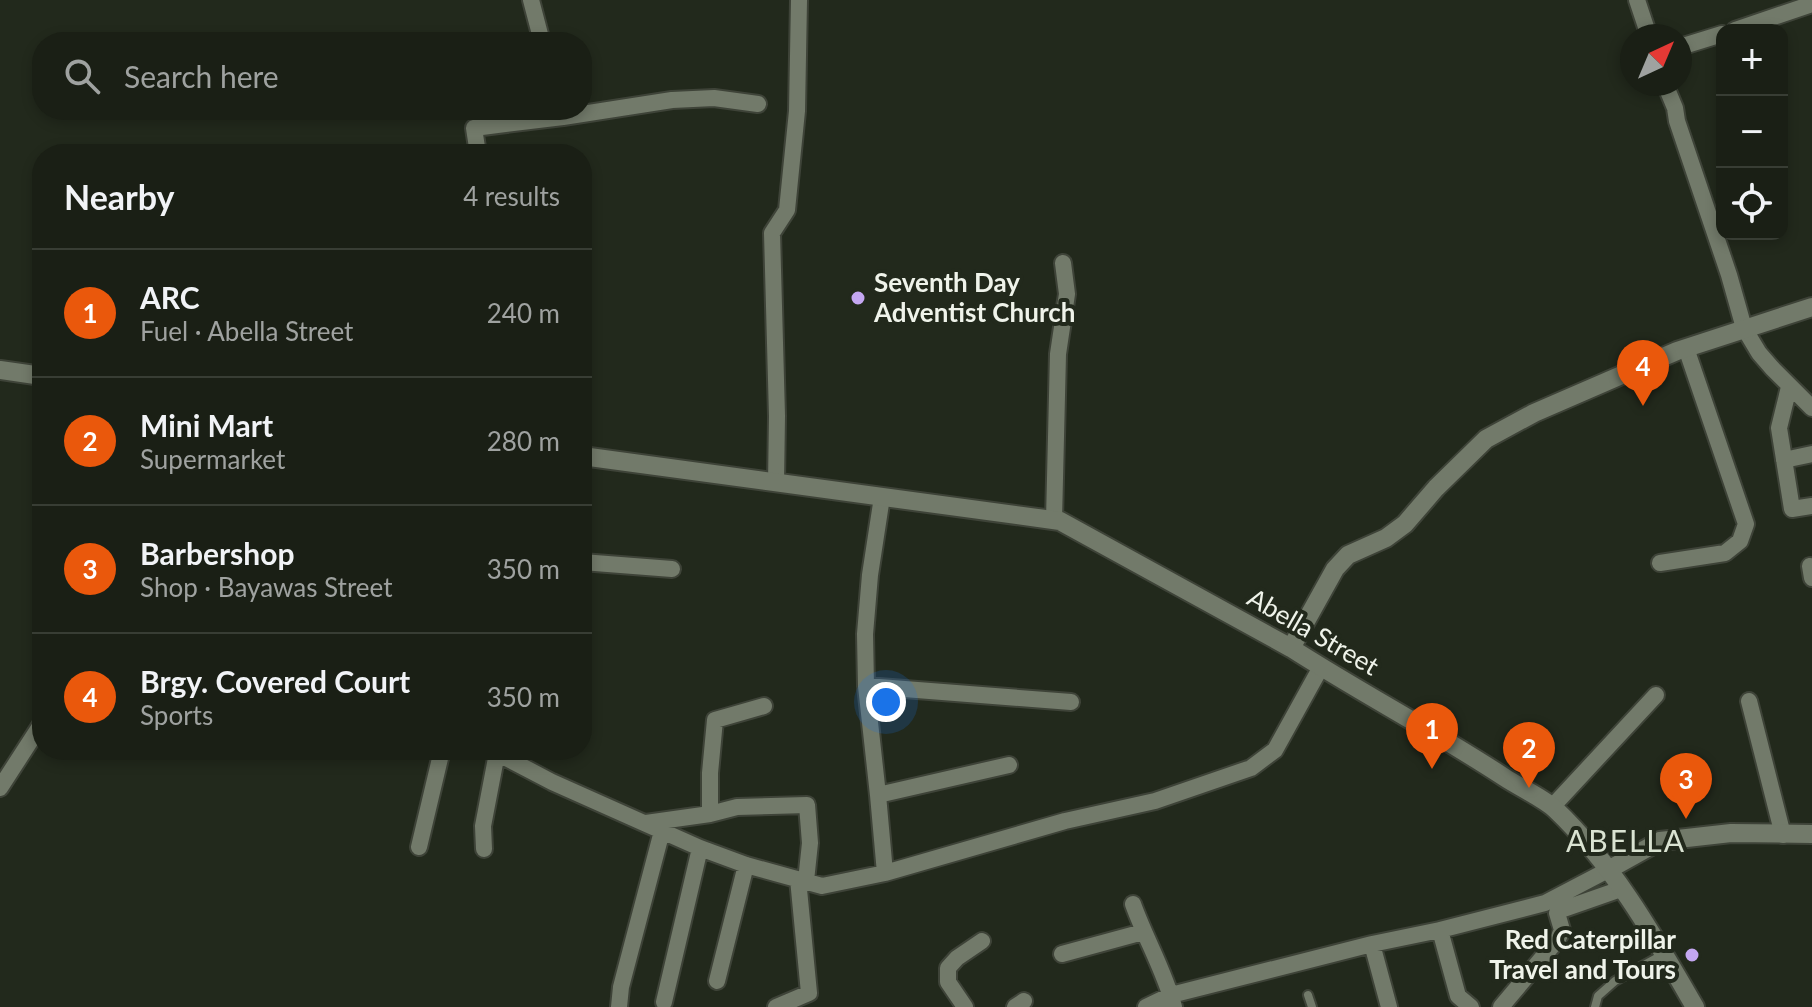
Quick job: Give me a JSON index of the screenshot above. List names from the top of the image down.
{
  "streets": {
    "street": ["Abella Street"]
  },
  "districts": ["ABELLA"],
  "places": ["Seventh Day Adventist Church", "Red Caterpillar Travel and Tours"],
  "north": "top right",
  "page": {
    "map_buttons": ["+", "−"],
    "search": "Search here",
    "heading": ["Nearby", "4 results"],
    "list": [
      {
        "mark": "1",
        "name": "ARC",
        "note": "Fuel · Abella Street",
        "value": "240 m"
      },
      {
        "mark": "2",
        "name": "Mini Mart",
        "note": "Supermarket",
        "value": "280 m"
      },
      {
        "mark": "3",
        "name": "Barbershop",
        "note": "Shop · Bayawas Street",
        "value": "350 m"
      },
      {
        "mark": "4",
        "name": "Brgy. Covered Court",
        "note": "Sports",
        "value": "350 m"
      }
    ],
    "pins": [
      "4",
      "1",
      "2",
      "3"
    ]
  }
}
